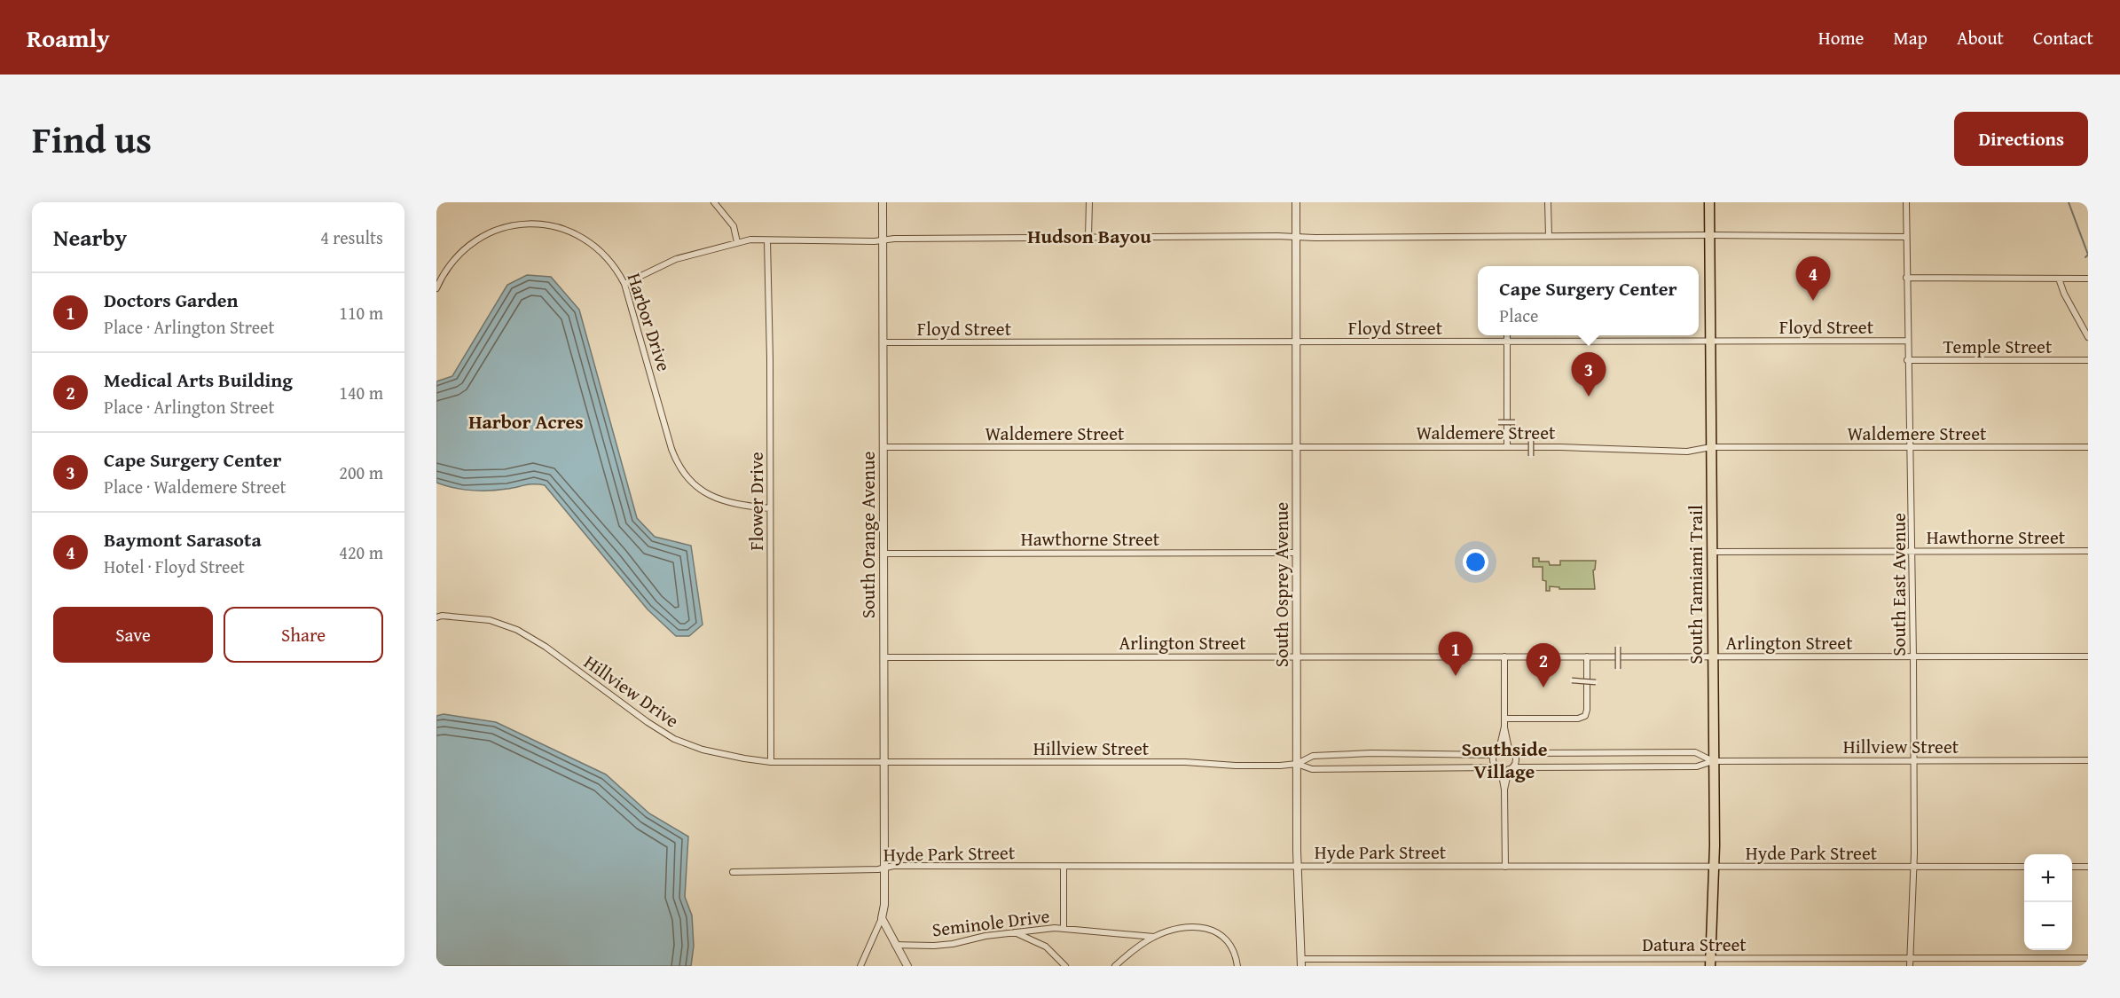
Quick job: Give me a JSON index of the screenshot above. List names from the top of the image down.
{
  "streets": {
    "main road": ["South Tamiami Trail"],
    "street": [
      "Harbor Drive",
      "Floyd Street",
      "Temple Street",
      "Waldemere Street",
      "Flower Drive",
      "South Orange Avenue",
      "Hawthorne Street",
      "South Osprey Avenue",
      "South East Avenue",
      "Arlington Street",
      "Hillview Drive",
      "Hillview Street",
      "Hyde Park Street",
      "Seminole Drive",
      "Datura Street"
    ]
  },
  "crossings": [
    ["Harbor Drive", "Flower Drive"],
    ["Floyd Street", "South Orange Avenue"],
    ["Floyd Street", "South Osprey Avenue"],
    ["Floyd Street", "South Tamiami Trail"],
    ["Floyd Street", "South East Avenue"],
    ["Temple Street", "South East Avenue"],
    ["Waldemere Street", "South Orange Avenue"],
    ["Waldemere Street", "South Osprey Avenue"],
    ["Waldemere Street", "South Tamiami Trail"],
    ["Waldemere Street", "South East Avenue"],
    ["Flower Drive", "Hillview Drive"],
    ["South Orange Avenue", "Hawthorne Street"],
    ["South Orange Avenue", "Arlington Street"],
    ["South Orange Avenue", "Hillview Drive"],
    ["South Orange Avenue", "Hillview Street"],
    ["South Orange Avenue", "Hyde Park Street"],
    ["Hawthorne Street", "South Osprey Avenue"],
    ["Hawthorne Street", "South Tamiami Trail"],
    ["Hawthorne Street", "South East Avenue"],
    ["South Osprey Avenue", "Arlington Street"],
    ["South Osprey Avenue", "Hillview Street"],
    ["South Osprey Avenue", "Hyde Park Street"],
    ["South Osprey Avenue", "Datura Street"],
    ["South Tamiami Trail", "Arlington Street"],
    ["South Tamiami Trail", "Hillview Street"],
    ["South Tamiami Trail", "Hyde Park Street"],
    ["South Tamiami Trail", "Datura Street"],
    ["South East Avenue", "Arlington Street"],
    ["South East Avenue", "Hillview Street"],
    ["South East Avenue", "Hyde Park Street"],
    ["South East Avenue", "Datura Street"],
    ["Hillview Drive", "Hillview Street"]
  ],
  "districts": ["Hudson Bayou", "Harbor Acres", "Southside Village"],
  "page": {
    "header": "Roamly",
    "nav": [
      "Home",
      "Map",
      "About",
      "Contact"
    ],
    "title": "Find us",
    "buttons": [
      "Directions",
      ["Save", "Share"]
    ],
    "heading": ["Nearby", "4 results"],
    "pins": [
      "4",
      "3",
      "1",
      "2"
    ],
    "popup": ["Cape Surgery Center", "Place"],
    "list": [
      {
        "mark": "1",
        "name": "Doctors Garden",
        "note": "Place · Arlington Street",
        "value": "110 m"
      },
      {
        "mark": "2",
        "name": "Medical Arts Building",
        "note": "Place · Arlington Street",
        "value": "140 m"
      },
      {
        "mark": "3",
        "name": "Cape Surgery Center",
        "note": "Place · Waldemere Street",
        "value": "200 m"
      },
      {
        "mark": "4",
        "name": "Baymont Sarasota",
        "note": "Hotel · Floyd Street",
        "value": "420 m"
      }
    ],
    "map_buttons": ["+", "−"]
  }
}
